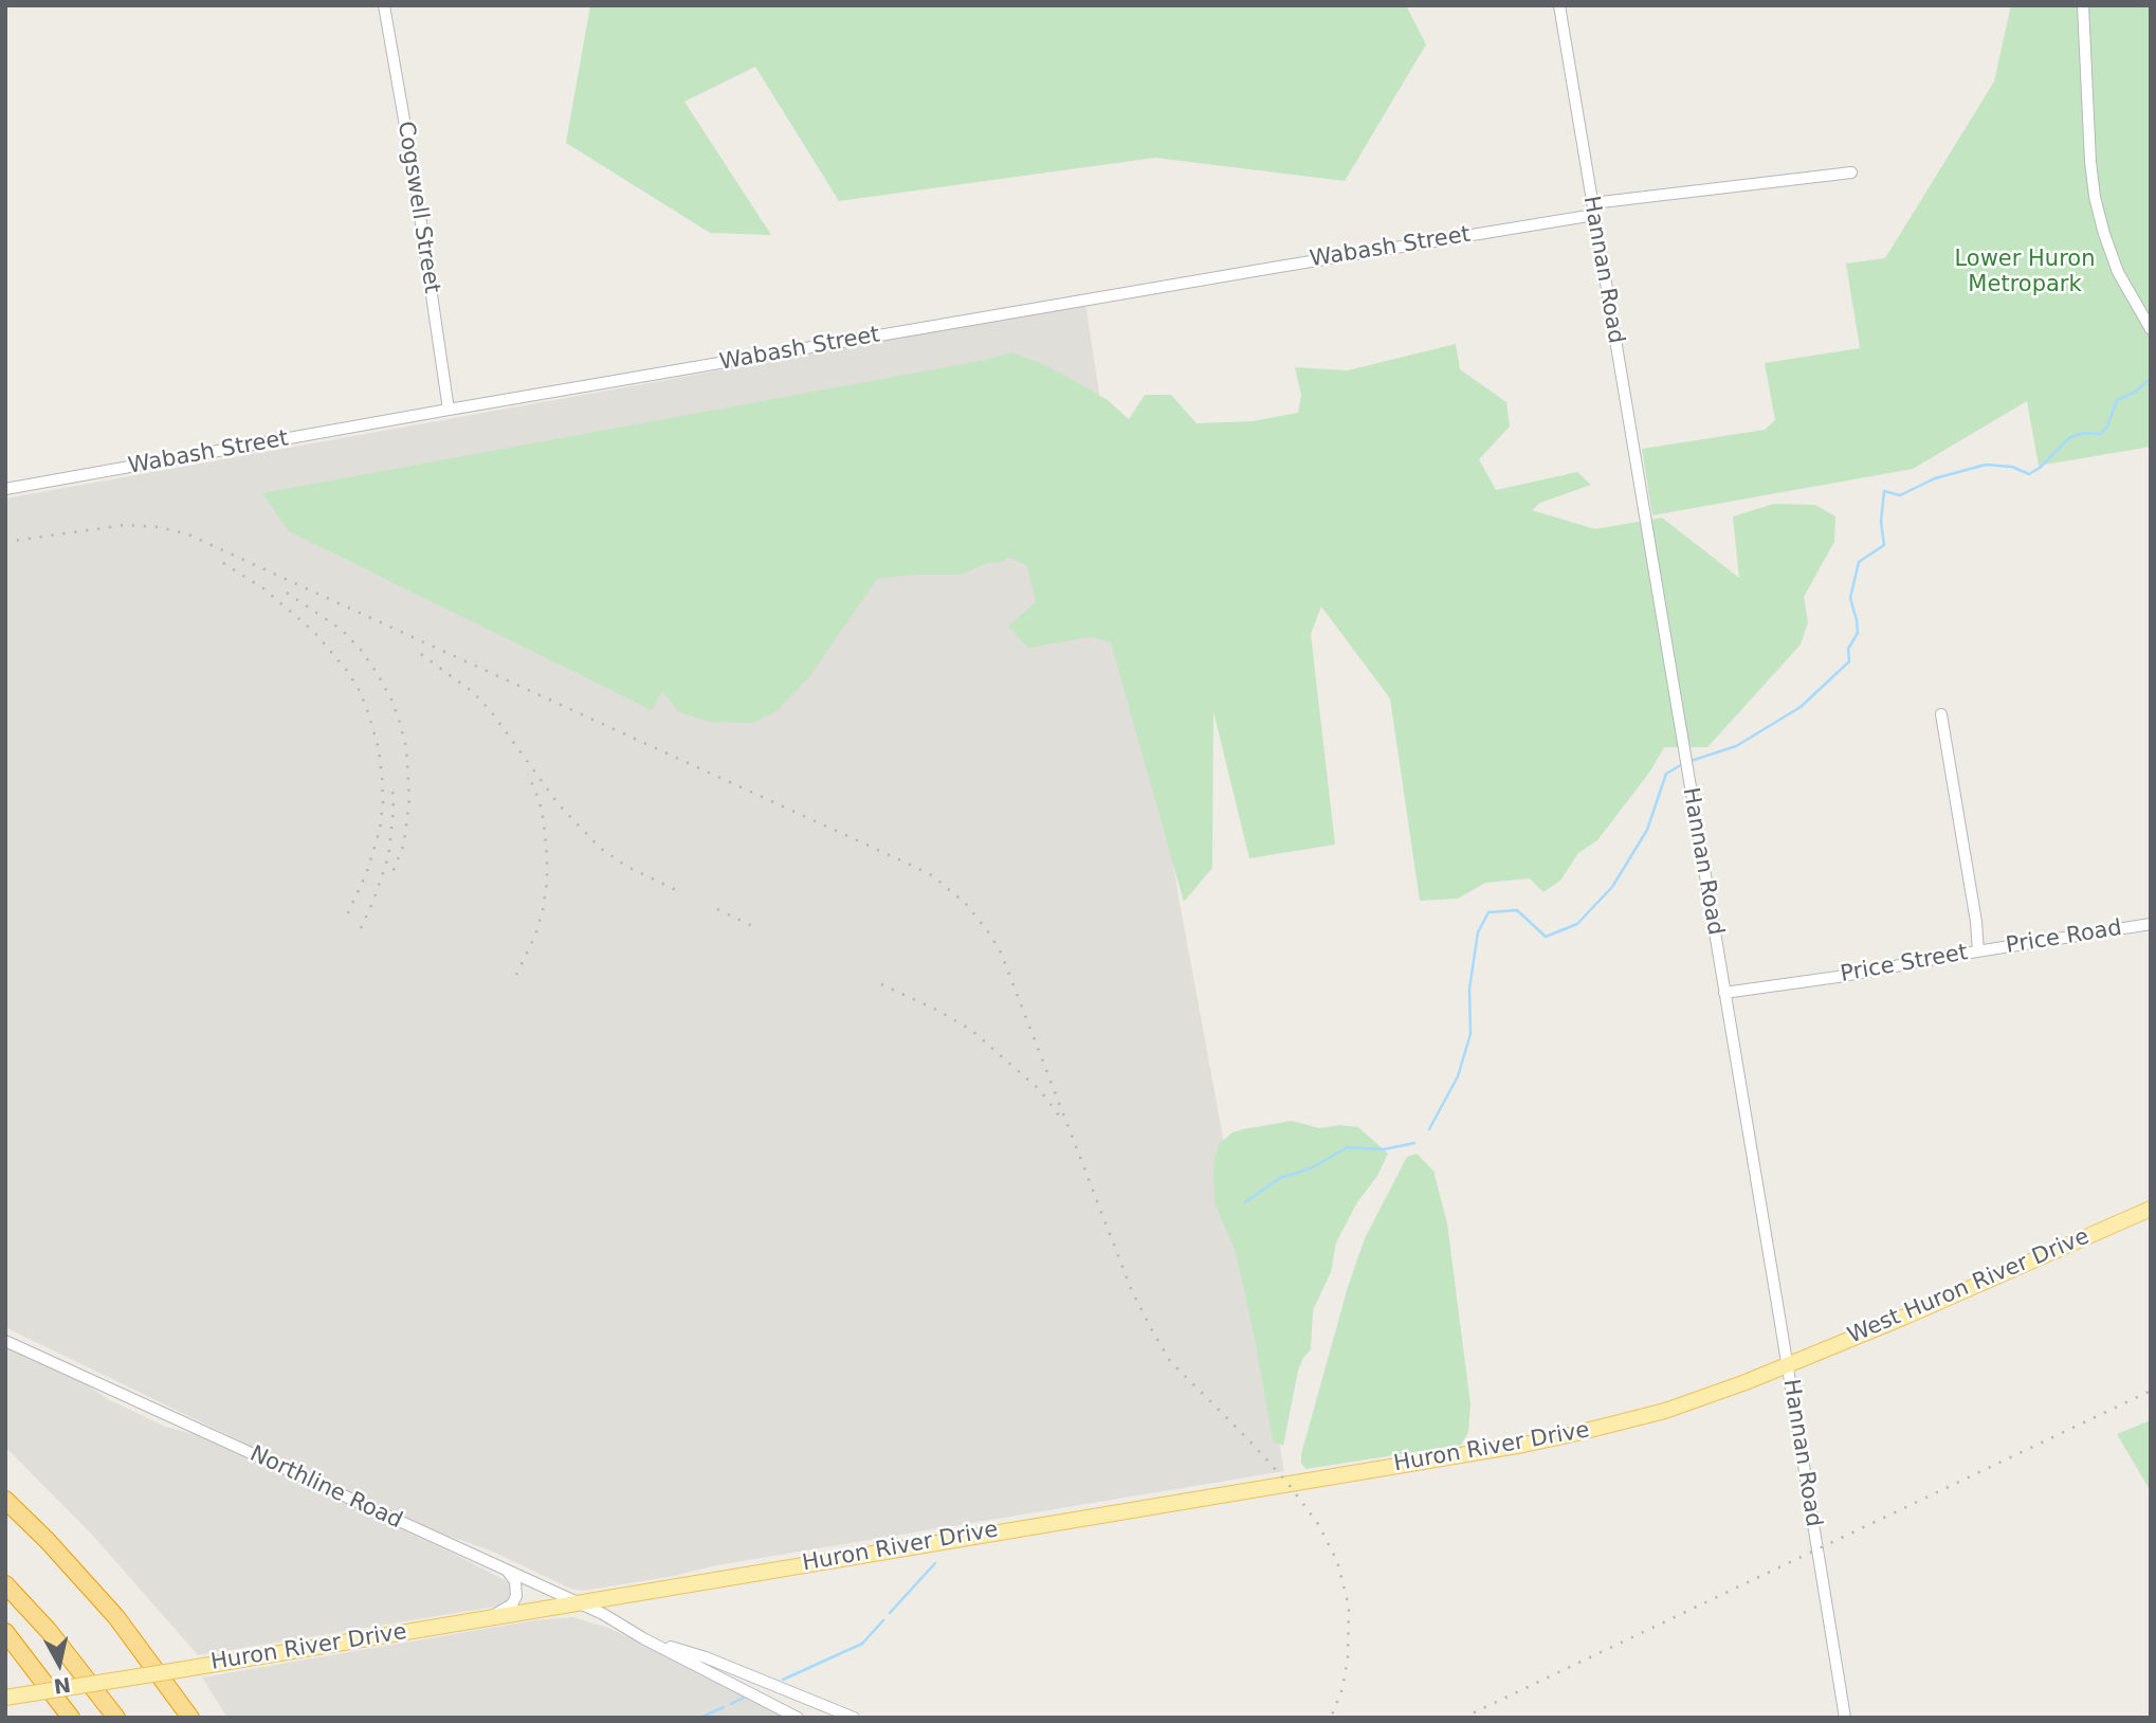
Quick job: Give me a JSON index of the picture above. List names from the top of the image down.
{
  "streets": {
    "main road": ["West Huron River Drive", "Huron River Drive"],
    "street": [
      "Cogswell Street",
      "Wabash Street",
      "Hannan Road",
      "Price Road",
      "Price Street",
      "Northline Road"
    ]
  },
  "crossings": [
    ["Cogswell Street", "Wabash Street"],
    ["Wabash Street", "Hannan Road"],
    ["Hannan Road", "Price Street"],
    ["Hannan Road", "West Huron River Drive"],
    ["Hannan Road", "Huron River Drive"],
    ["Price Road", "Price Street"],
    ["West Huron River Drive", "Huron River Drive"],
    ["Huron River Drive", "Northline Road"]
  ],
  "parks": ["Lower Huron Metropark"],
  "north": "bottom"
}
